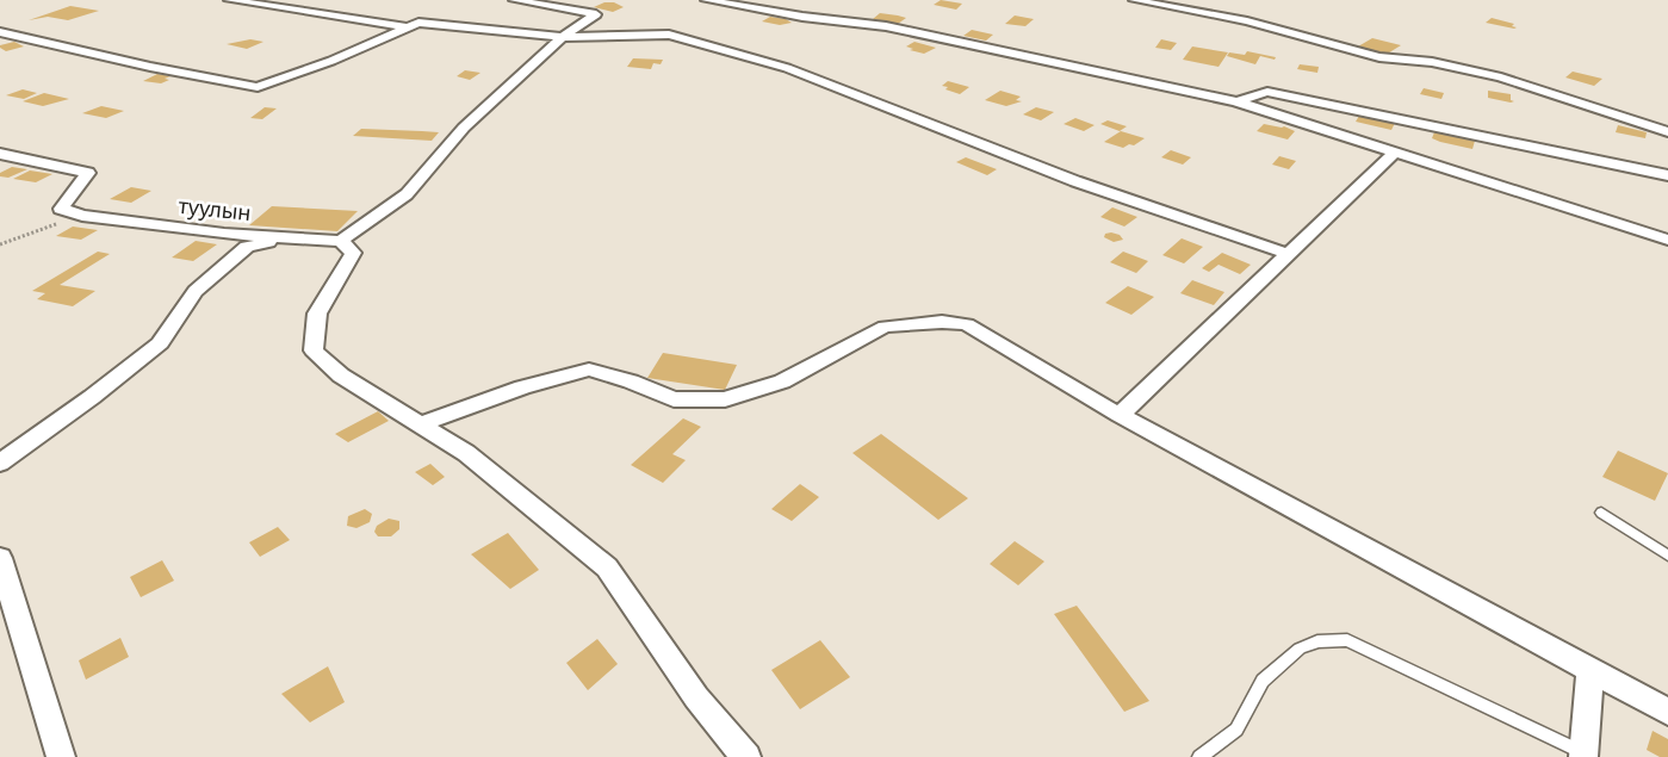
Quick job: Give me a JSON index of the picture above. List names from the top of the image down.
{
  "streets": {
    "street": ["туулын"]
  }
}
